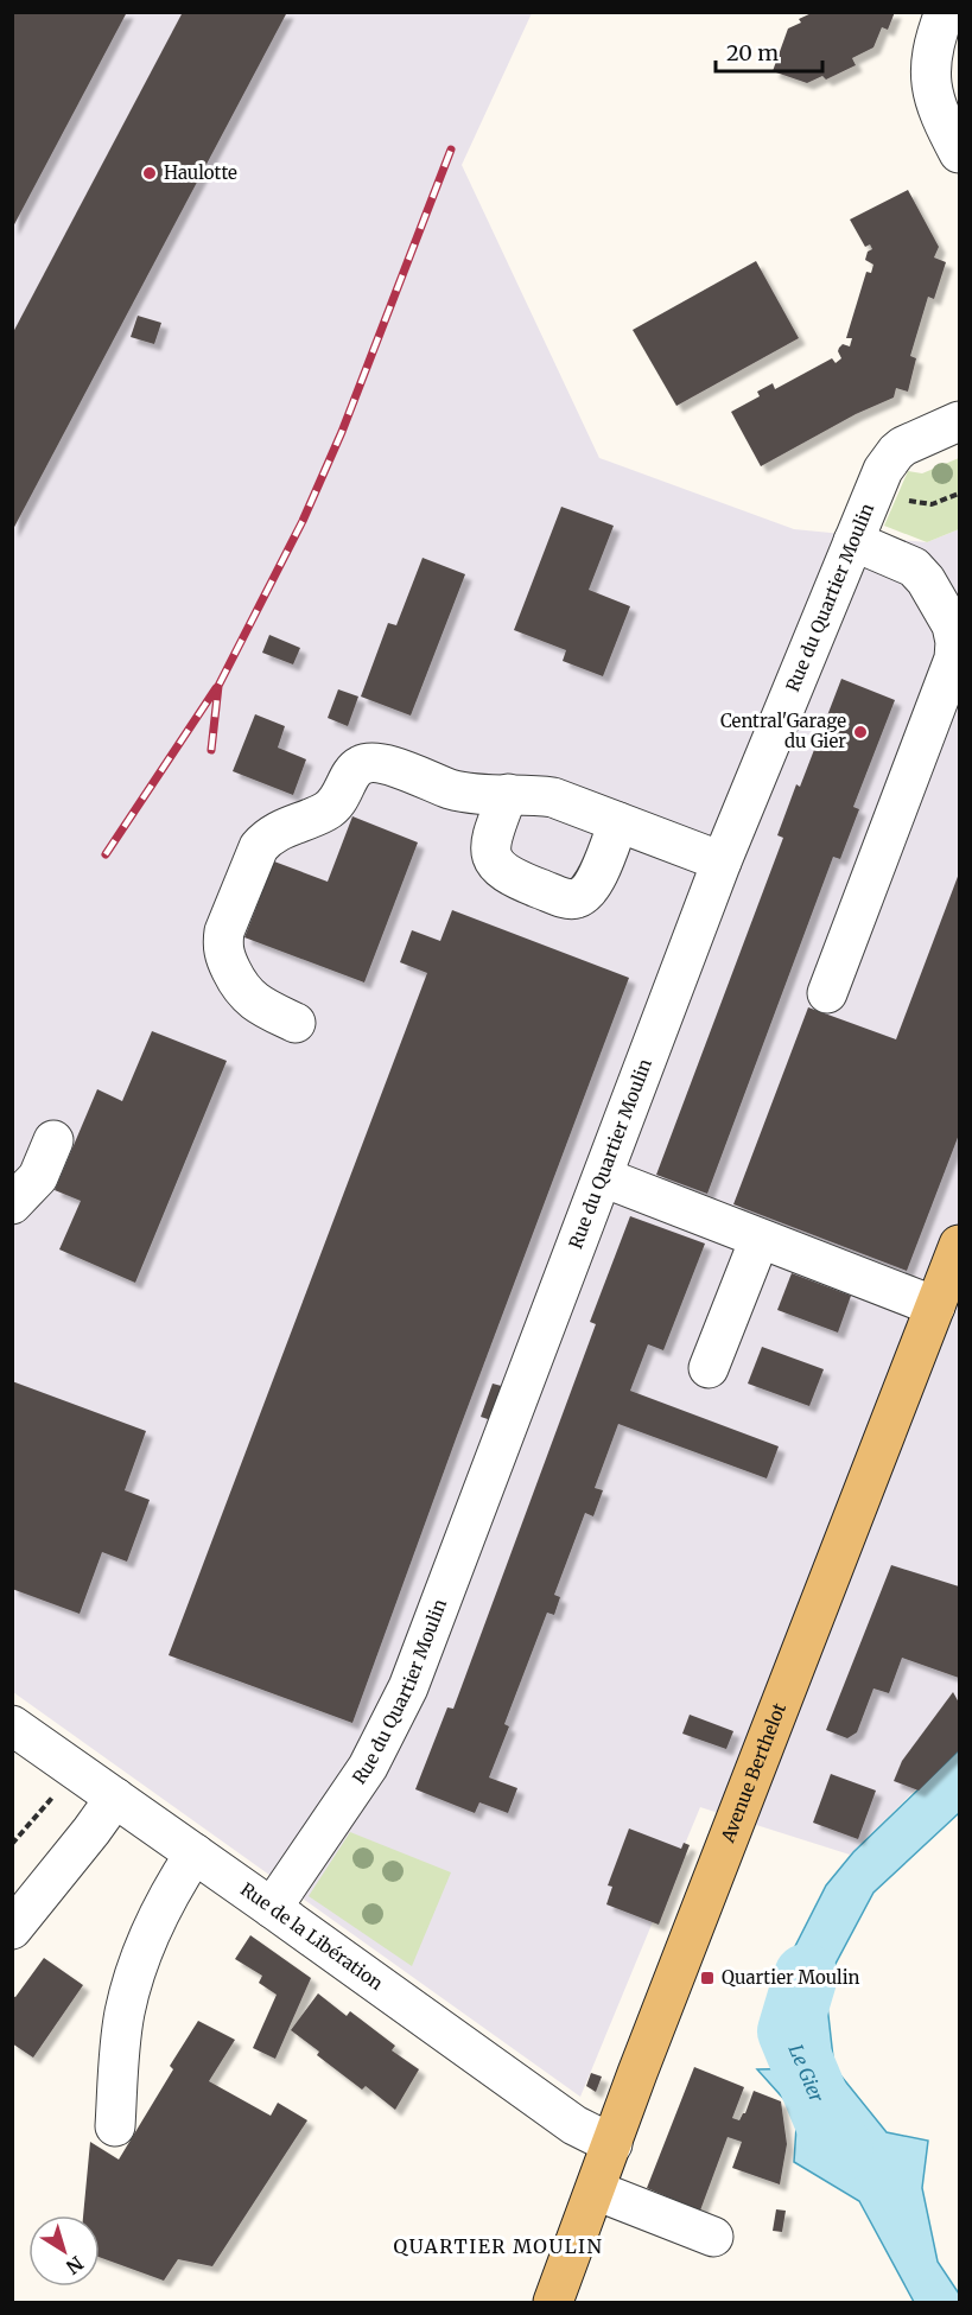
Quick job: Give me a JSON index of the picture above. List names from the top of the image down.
{
  "streets": {
    "main road": ["Avenue Berthelot"],
    "street": ["Rue du Quartier Moulin", "Rue de la Libération"]
  },
  "crossings": [
    ["Rue du Quartier Moulin", "Rue de la Libération"],
    ["Avenue Berthelot", "Rue de la Libération"]
  ],
  "districts": ["QUARTIER MOULIN"],
  "water": ["Le Gier"],
  "places": {
    "other": ["Haulotte", "Central'Garage du Gier"],
    "transit": ["Quartier Moulin"]
  },
  "scale_bar": "20 m",
  "north": "bottom right"
}
